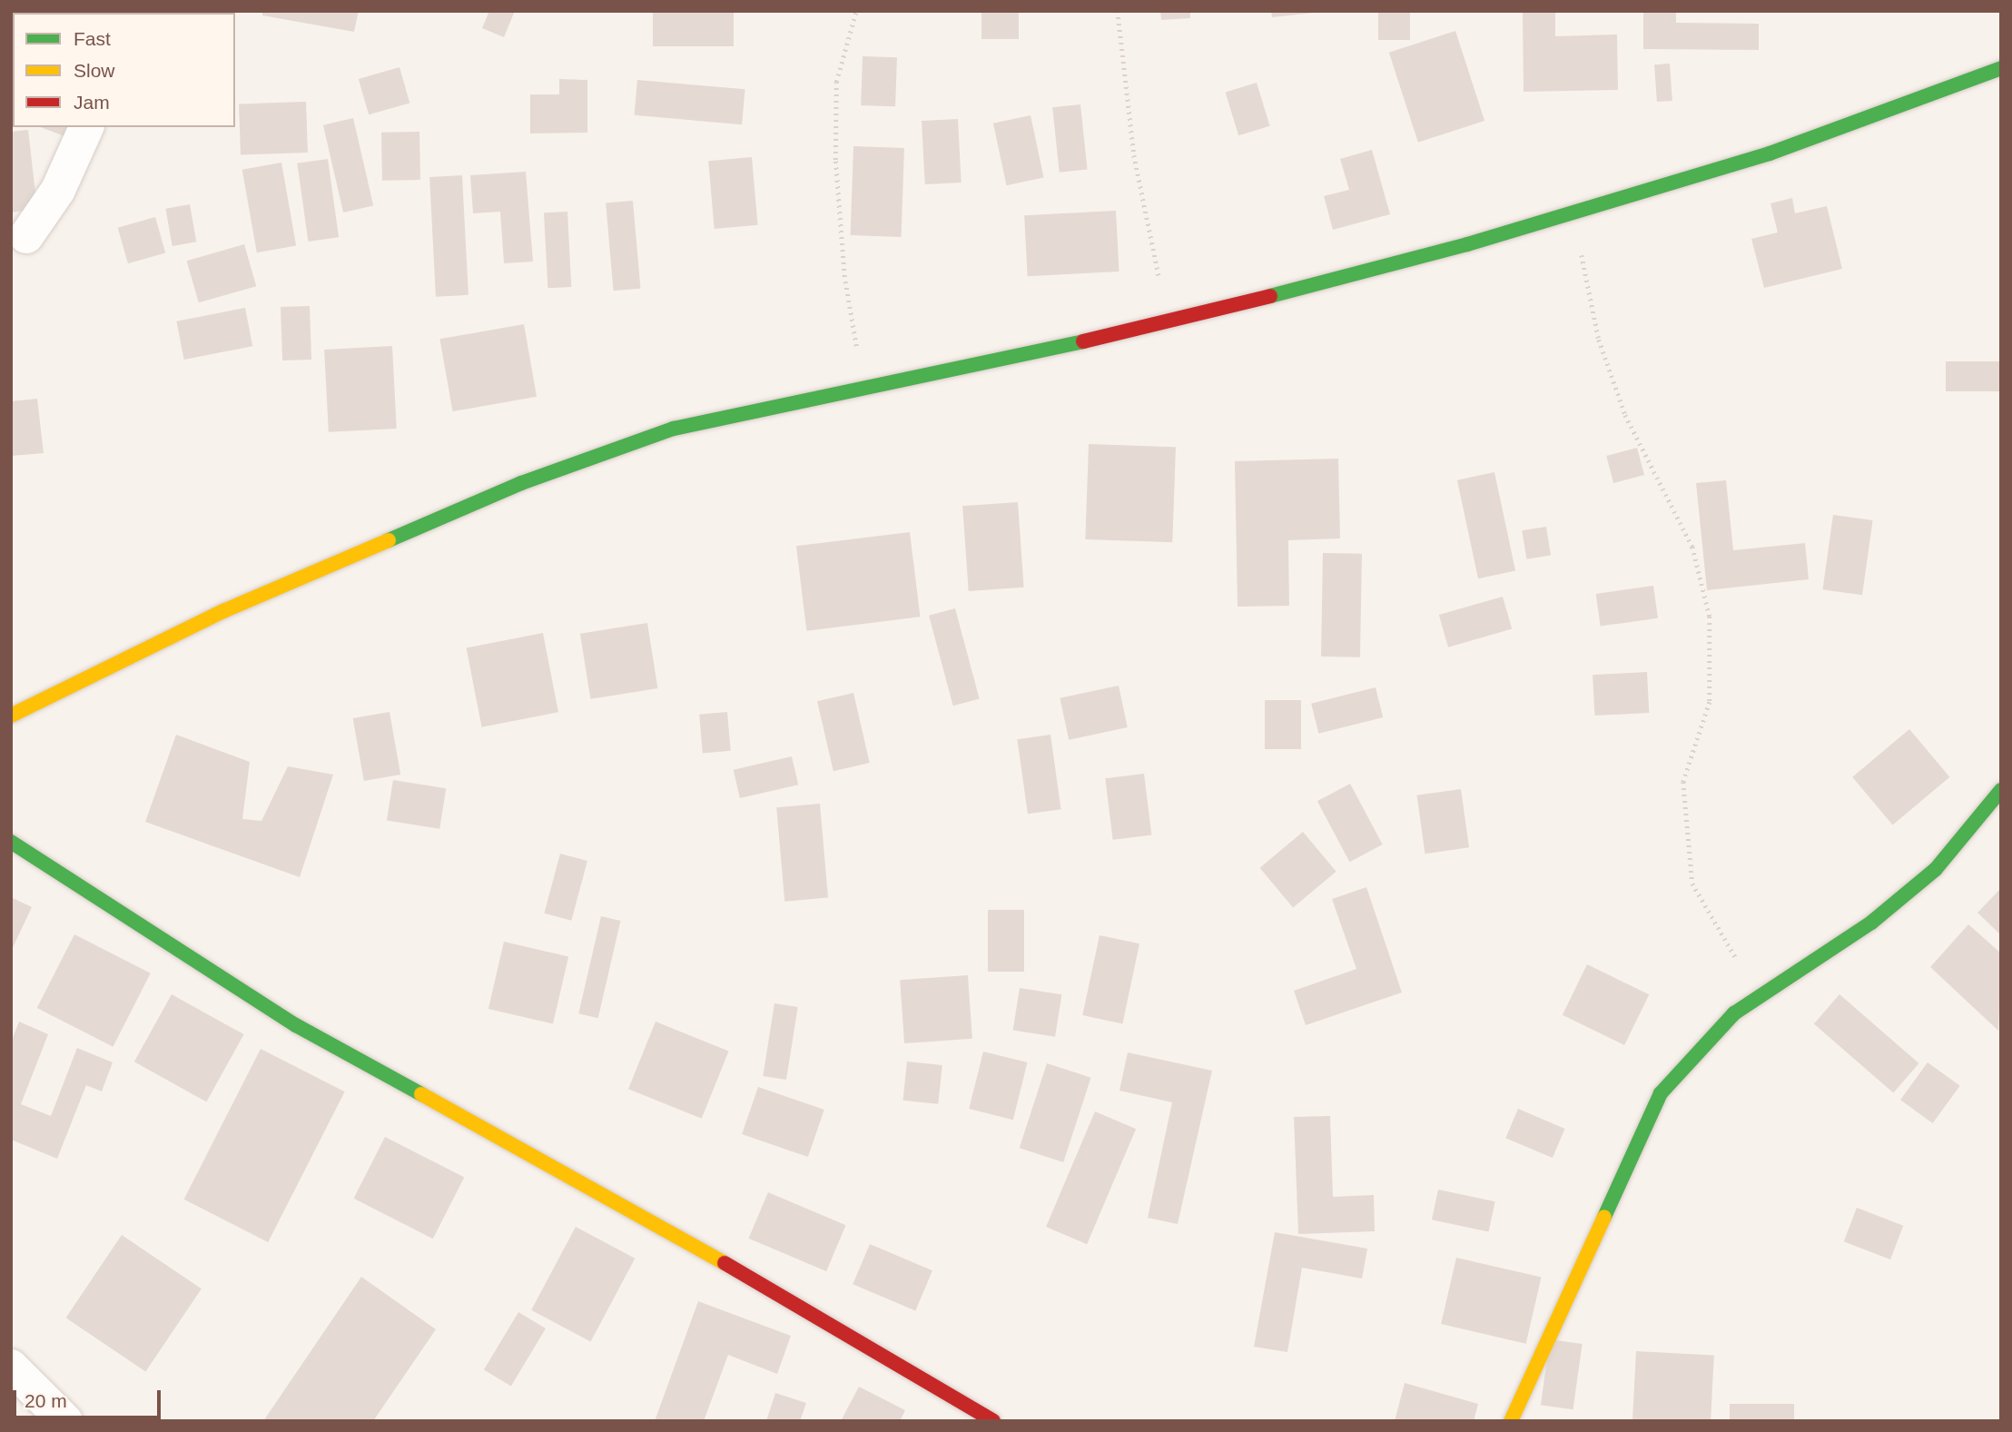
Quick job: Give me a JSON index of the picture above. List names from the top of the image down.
{
  "legend": ["Fast", "Slow", "Jam"],
  "scale_bar": "20 m"
}
